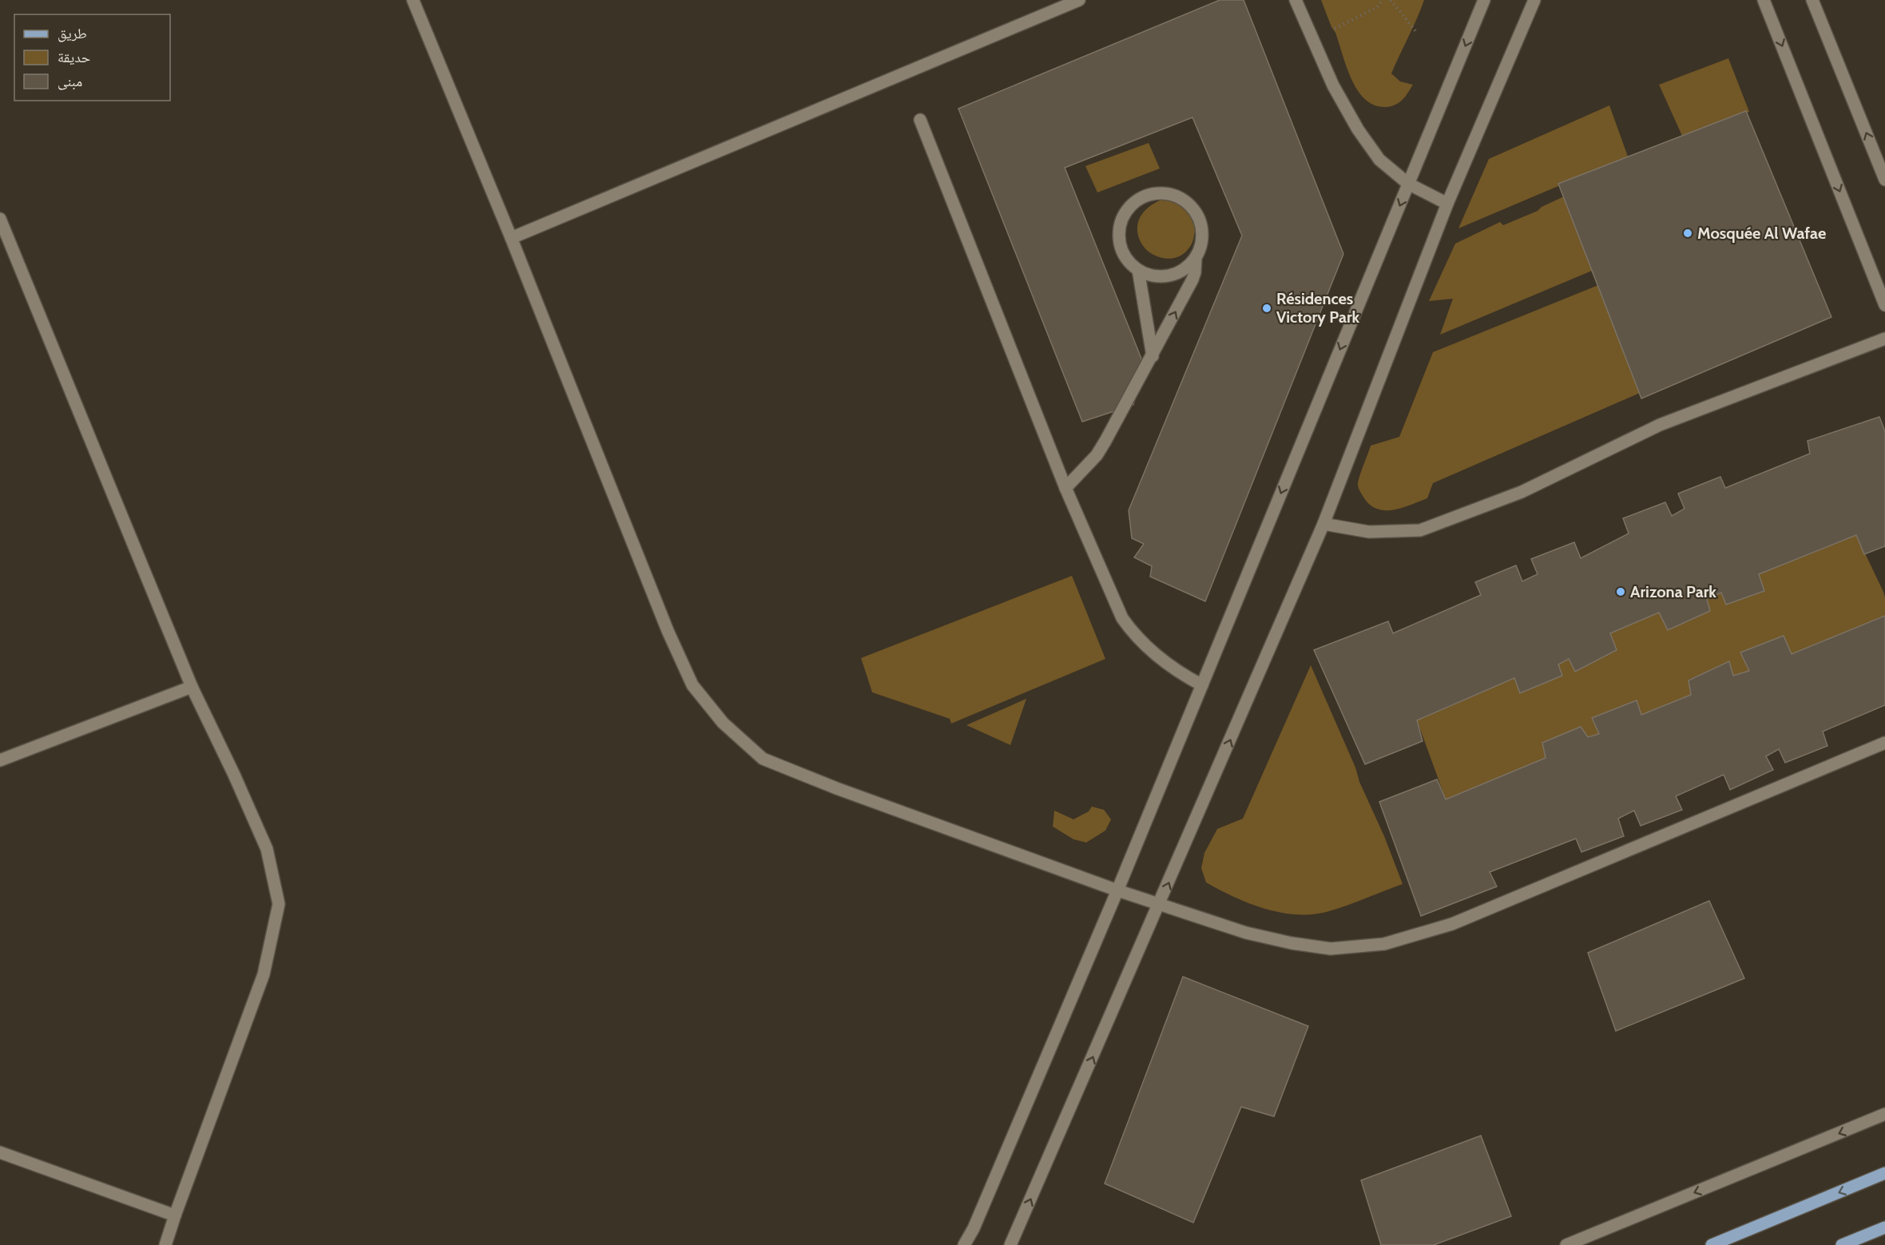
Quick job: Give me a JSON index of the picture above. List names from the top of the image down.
{
  "places": ["Mosquée Al Wafae", "Résidences Victory Park", "Arizona Park"],
  "legend": ["طريق", "حديقة", "مبنى"]
}
